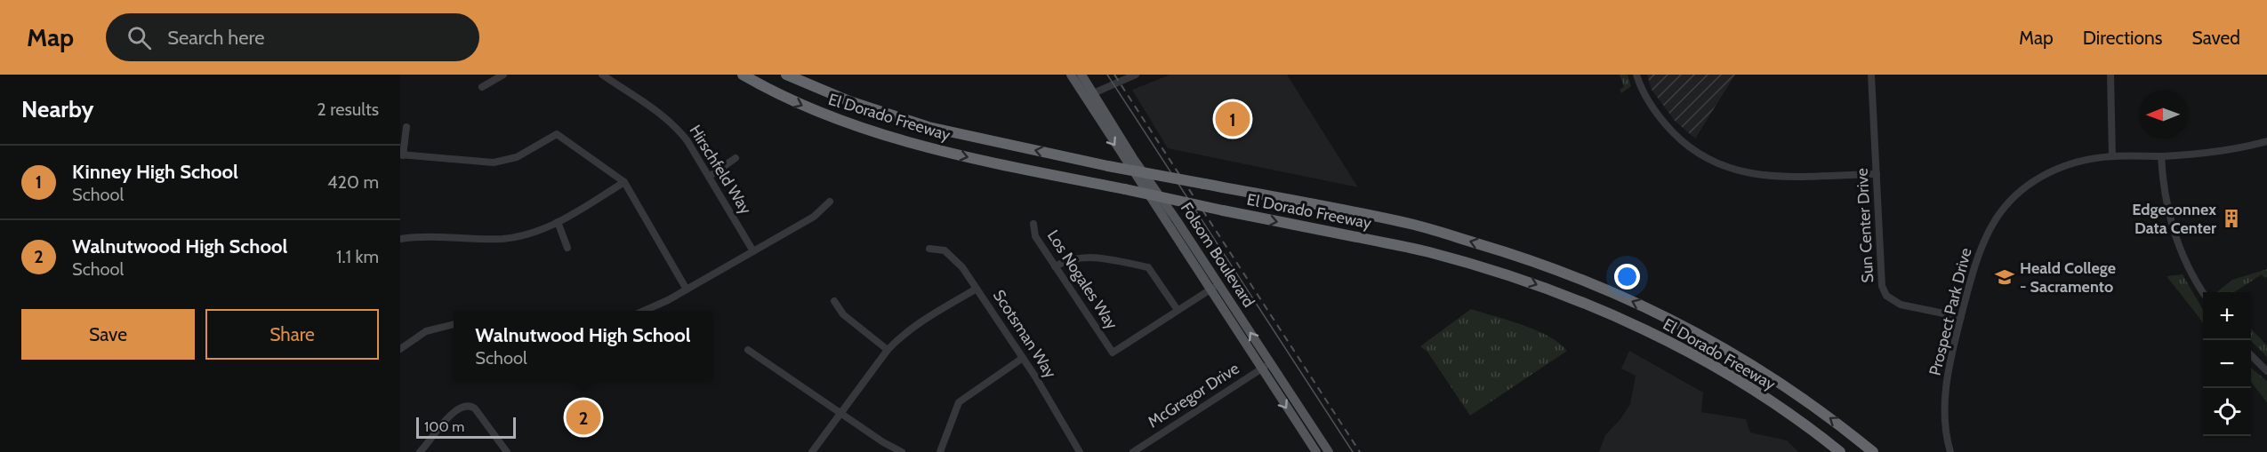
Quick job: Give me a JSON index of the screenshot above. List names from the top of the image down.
{
  "streets": {
    "highway": ["El Dorado Freeway"],
    "main road": ["Folsom Boulevard"],
    "street": [
      "Hirschfeld Way",
      "Sun Center Drive",
      "Los Nogales Way",
      "Prospect Park Drive",
      "Scotsman Way",
      "McGregor Drive"
    ]
  },
  "crossings": [
    ["Sun Center Drive", "Prospect Park Drive"],
    ["Folsom Boulevard", "Los Nogales Way"],
    ["Folsom Boulevard", "McGregor Drive"]
  ],
  "places": {
    "building": ["Edgeconnex Data Center"],
    "school or university": ["Heald College - Sacramento"]
  },
  "scale_bar": "100 m",
  "north": "left",
  "page": {
    "header": "Map",
    "search": "Search here",
    "nav": ["Map", "Directions", "Saved"],
    "heading": ["Nearby", "2 results"],
    "pins": ["1", "2"],
    "list": [
      {
        "mark": "1",
        "name": "Kinney High School",
        "note": "School",
        "value": "420 m"
      },
      {
        "mark": "2",
        "name": "Walnutwood High School",
        "note": "School",
        "value": "1.1 km"
      }
    ],
    "map_buttons": ["+", "−"],
    "buttons": ["Save", "Share"],
    "popup": ["Walnutwood High School", "School"],
    "scale": "100 m"
  }
}
